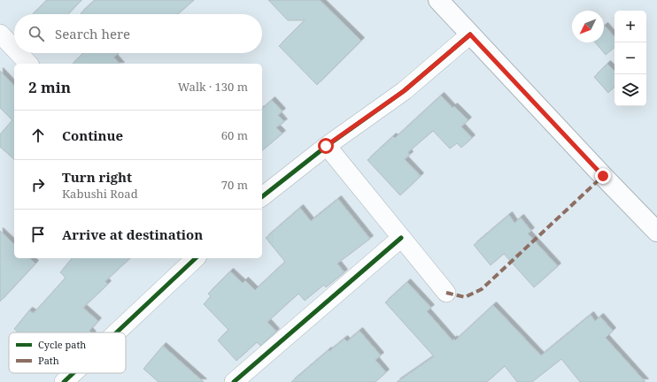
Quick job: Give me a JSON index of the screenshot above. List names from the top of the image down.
{
  "legend": ["Cycle path", "Path"],
  "north": "bottom left",
  "page": {
    "map_buttons": ["+", "−"],
    "search": "Search here",
    "heading": ["2 min", "Walk · 130 m"],
    "list": [
      ["Continue", "60 m"],
      ["Turn right", "Kabushi Road", "70 m"],
      "Arrive at destination"
    ]
  }
}
